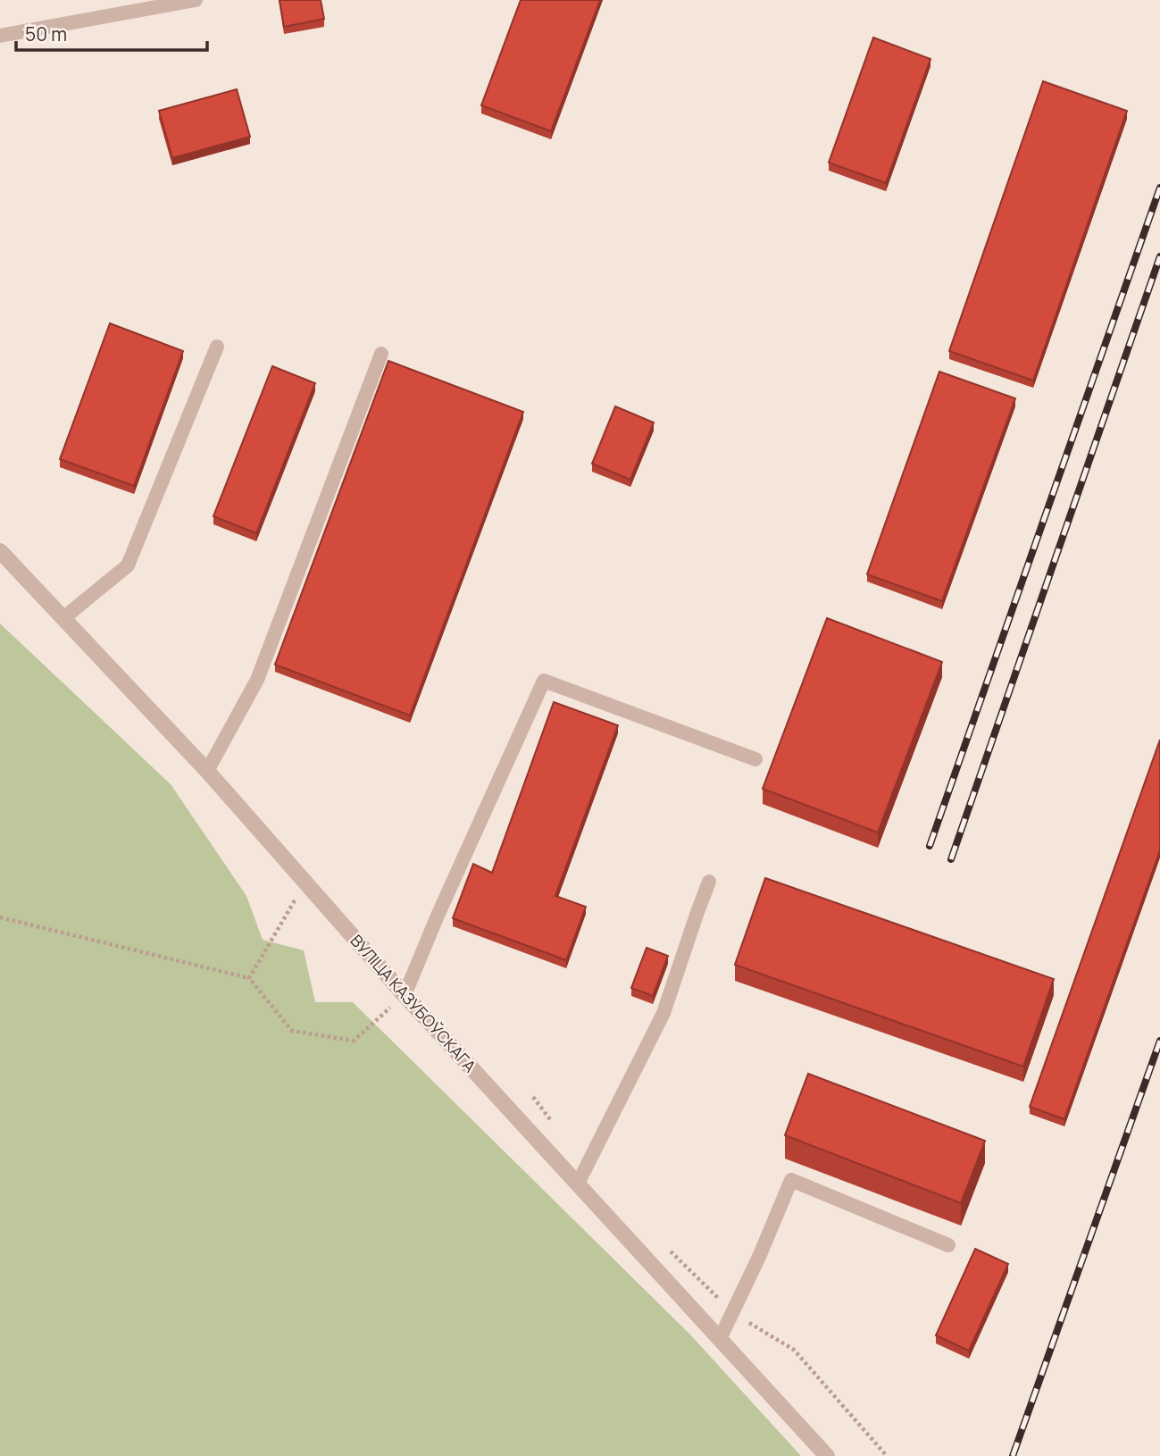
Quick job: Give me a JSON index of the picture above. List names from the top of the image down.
{
  "streets": {
    "street": ["ВУЛІЦА КАЗУБОЎСКАГА"]
  },
  "scale_bar": "50 m"
}
